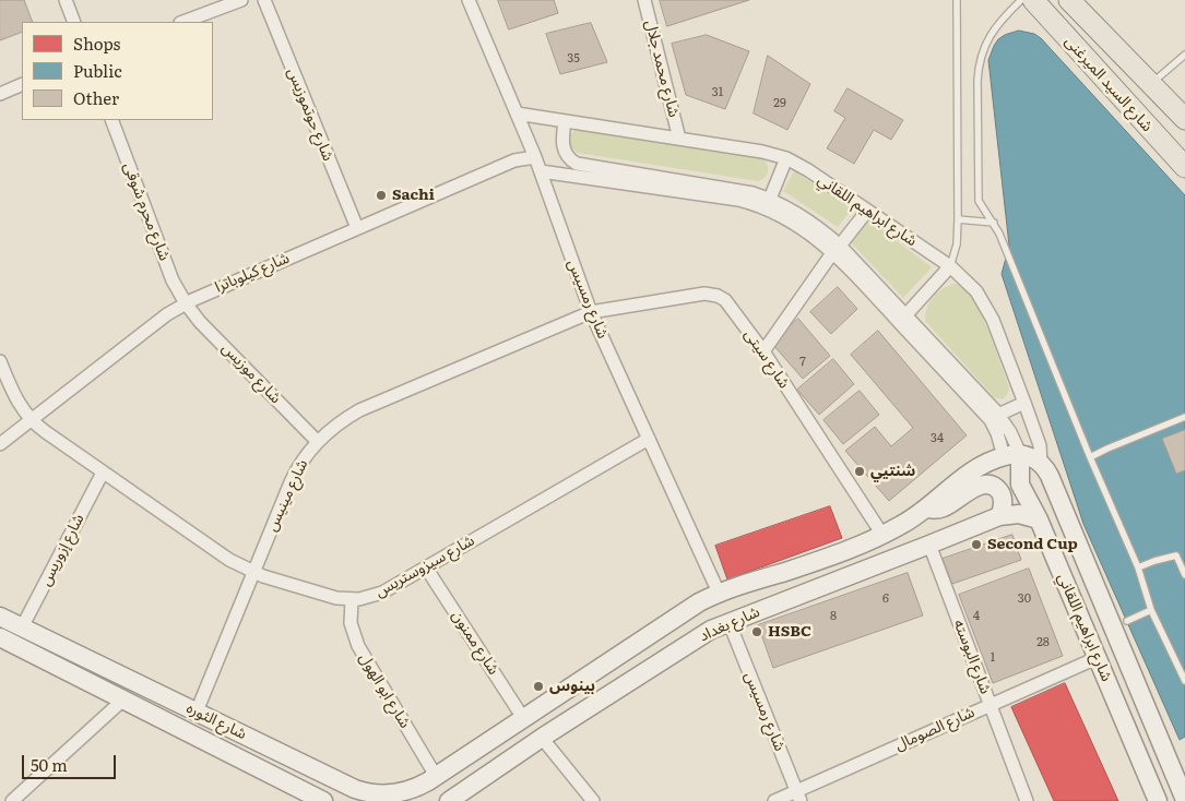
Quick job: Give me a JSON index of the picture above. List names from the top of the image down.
{
  "streets": {
    "main road": [
      "شارع السيد الميرغنى",
      "شارع ابراهيم اللقاني",
      "شارع بغداد",
      "شارع الثوره"
    ],
    "street": [
      "شارع محمد جلال",
      "شارع حوتموزيس",
      "شارع محرم شوقى",
      "شارع كيلوباترا",
      "شارع رمسيس",
      "شارع سيتى",
      "شارع موزيس",
      "شارع مينيس",
      "شارع إزوريس",
      "شارع سيزوستريس",
      "شارع ممنون",
      "شارع البوسته",
      "شارع ابو الهول",
      "شارع الصومال"
    ]
  },
  "crossings": [
    ["شارع محمد جلال", "شارع ابراهيم اللقاني"],
    ["شارع حوتموزيس", "شارع كيلوباترا"],
    ["شارع ابراهيم اللقاني", "شارع رمسيس"],
    ["شارع ابراهيم اللقاني", "شارع بغداد"],
    ["شارع ابراهيم اللقاني", "شارع الصومال"],
    ["شارع محرم شوقى", "شارع كيلوباترا"],
    ["شارع محرم شوقى", "شارع موزيس"],
    ["شارع كيلوباترا", "شارع رمسيس"],
    ["شارع كيلوباترا", "شارع موزيس"],
    ["شارع كيلوباترا", "شارع سيزوستريس"],
    ["شارع رمسيس", "شارع سيتى"],
    ["شارع رمسيس", "شارع مينيس"],
    ["شارع رمسيس", "شارع سيزوستريس"],
    ["شارع رمسيس", "شارع بغداد"],
    ["شارع رمسيس", "شارع الصومال"],
    ["شارع سيتى", "شارع مينيس"],
    ["شارع سيتى", "شارع بغداد"],
    ["شارع موزيس", "شارع مينيس"],
    ["شارع مينيس", "شارع سيزوستريس"],
    ["شارع مينيس", "شارع الثوره"],
    ["شارع إزوريس", "شارع سيزوستريس"],
    ["شارع إزوريس", "شارع الثوره"],
    ["شارع سيزوستريس", "شارع ممنون"],
    ["شارع سيزوستريس", "شارع ابو الهول"],
    ["شارع بغداد", "شارع ممنون"],
    ["شارع بغداد", "شارع البوسته"],
    ["شارع بغداد", "شارع ابو الهول"],
    ["شارع بغداد", "شارع الثوره"],
    ["شارع البوسته", "شارع الصومال"],
    ["شارع ابو الهول", "شارع الثوره"]
  ],
  "places": [
    "Sachi",
    "شنتيي",
    "Second Cup",
    "HSBC",
    "بينوس"
  ],
  "house_numbers": [
    "35",
    "31",
    "29",
    "7",
    "34",
    "6",
    "30",
    "8",
    "4",
    "28",
    "1"
  ],
  "legend": ["Shops", "Public", "Other"],
  "scale_bar": "50 m"
}
